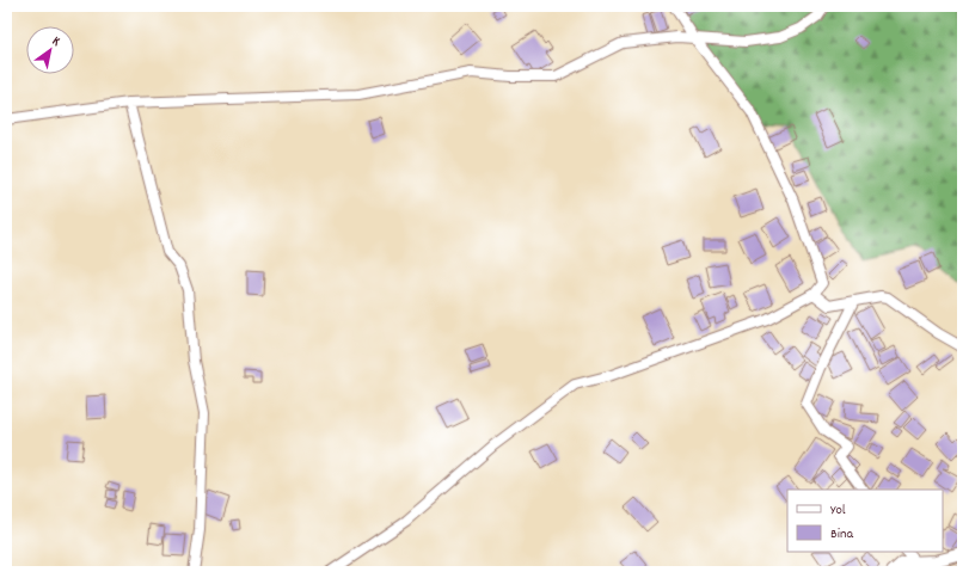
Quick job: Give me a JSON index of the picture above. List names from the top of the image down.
{
  "legend": ["Yol", "Bina"],
  "north": "top right"
}
